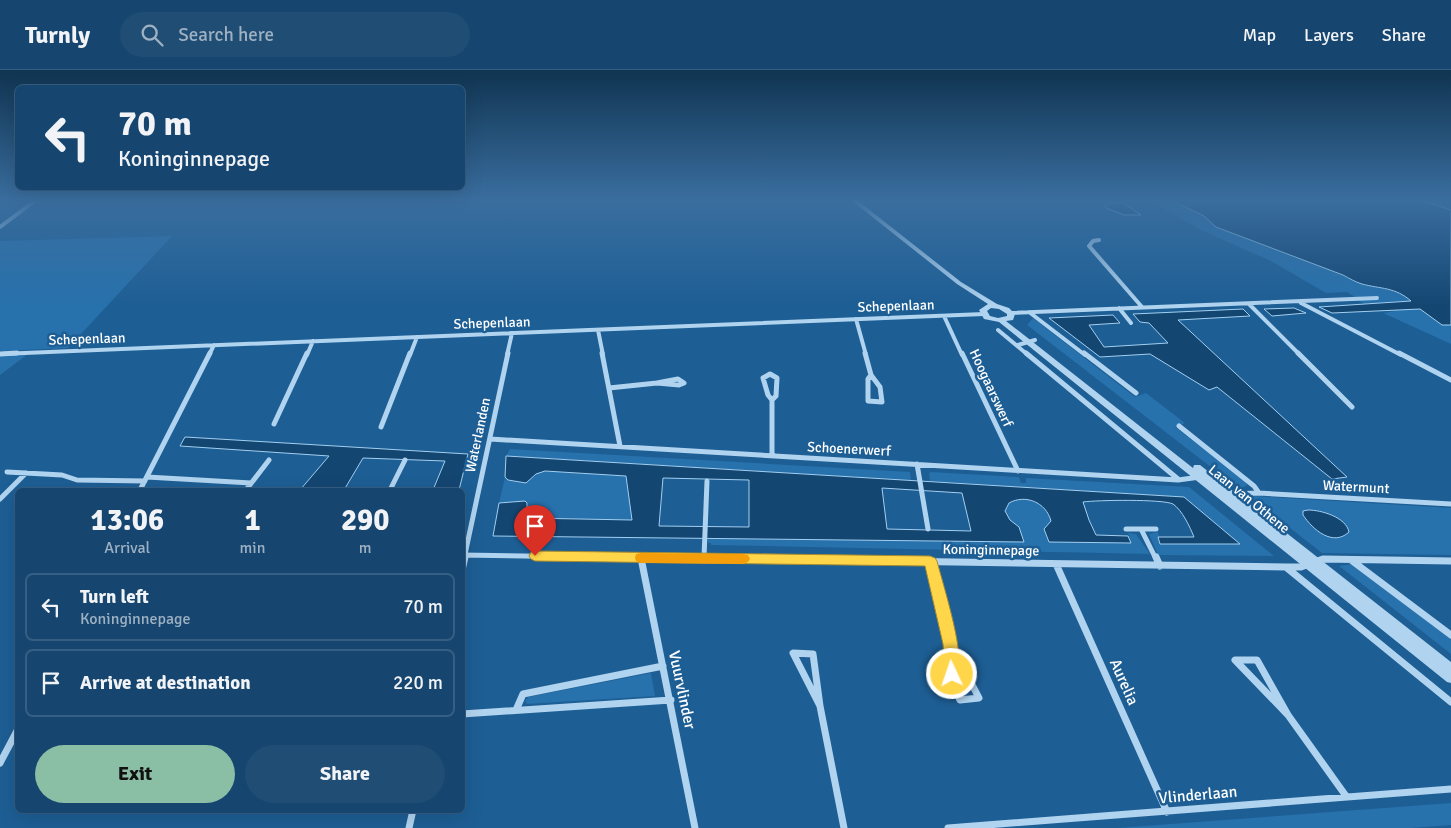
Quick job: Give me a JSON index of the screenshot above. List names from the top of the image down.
{
  "streets": {
    "street": [
      "Schepenlaan",
      "Hoogaarswerf",
      "Waterlanden",
      "Schoenerwerf",
      "Watermunt",
      "Laan van Othene",
      "Koninginnepage",
      "Aurelia",
      "Vuurvlinder",
      "Vlinderlaan"
    ]
  },
  "crossings": [
    ["Schepenlaan", "Hoogaarswerf"],
    ["Schepenlaan", "Waterlanden"],
    ["Hoogaarswerf", "Schoenerwerf"],
    ["Waterlanden", "Schoenerwerf"],
    ["Schoenerwerf", "Laan van Othene"],
    ["Watermunt", "Laan van Othene"],
    ["Laan van Othene", "Koninginnepage"],
    ["Koninginnepage", "Aurelia"],
    ["Koninginnepage", "Vuurvlinder"],
    ["Aurelia", "Vlinderlaan"]
  ],
  "page": {
    "header": "Turnly",
    "search": "Search here",
    "nav": ["Map", "Layers", "Share"],
    "turn": ["70 m", "Koninginnepage"],
    "eta": [
      "13:06",
      "Arrival",
      "1",
      "min",
      "290",
      "m"
    ],
    "list": [
      {
        "name": "Turn left",
        "note": "Koninginnepage",
        "value": "70 m"
      },
      {
        "name": "Arrive at destination",
        "value": "220 m"
      }
    ],
    "buttons": ["Exit", "Share"]
  }
}
